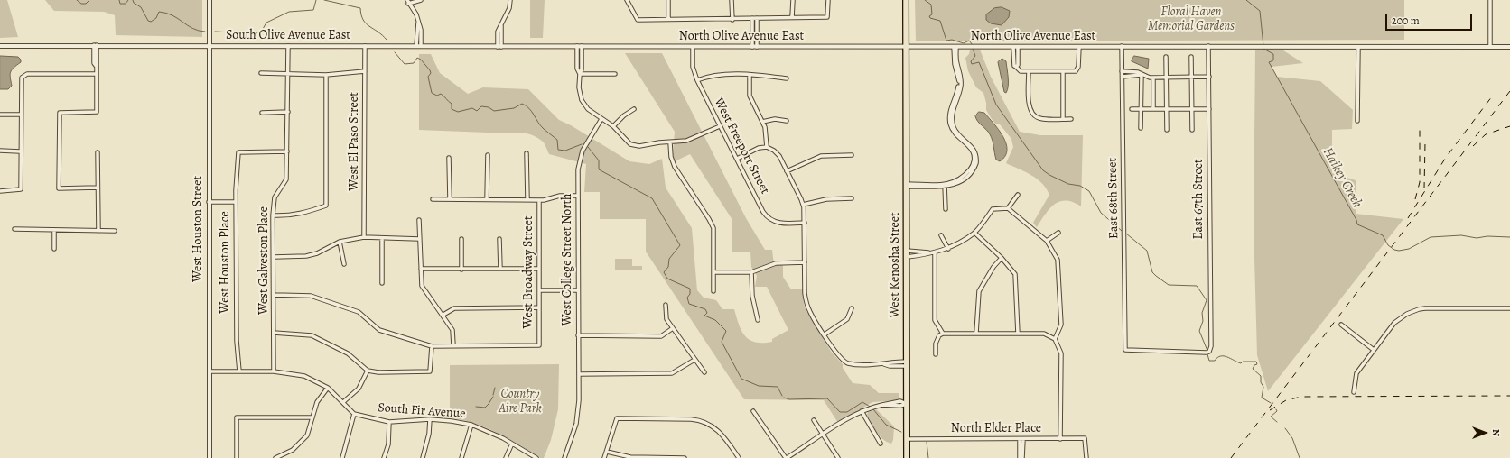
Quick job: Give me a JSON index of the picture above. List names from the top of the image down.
{
  "streets": {
    "main road": ["West Houston Street", "West Kenosha Street"],
    "street": [
      "South Olive Avenue East",
      "North Olive Avenue East",
      "West El Paso Street",
      "West Freeport Street",
      "East 68th Street",
      "East 67th Street",
      "West College Street North",
      "West Galveston Place",
      "West Houston Place",
      "West Broadway Street",
      "South Fir Avenue",
      "North Elder Place"
    ]
  },
  "crossings": [
    ["South Olive Avenue East", "North Olive Avenue East"],
    ["South Olive Avenue East", "West El Paso Street"],
    ["South Olive Avenue East", "West Houston Street"],
    ["South Olive Avenue East", "West Galveston Place"],
    ["North Olive Avenue East", "West Freeport Street"],
    ["North Olive Avenue East", "East 68th Street"],
    ["North Olive Avenue East", "East 67th Street"],
    ["North Olive Avenue East", "West Kenosha Street"],
    ["East 68th Street", "East 67th Street"],
    ["West Galveston Place", "West Houston Place"],
    ["West Kenosha Street", "North Elder Place"]
  ],
  "water": ["Haikey Creek"],
  "parks": ["Floral Haven Memorial Gardens", "Country Aire Park"],
  "scale_bar": "200 m",
  "north": "right"
}
